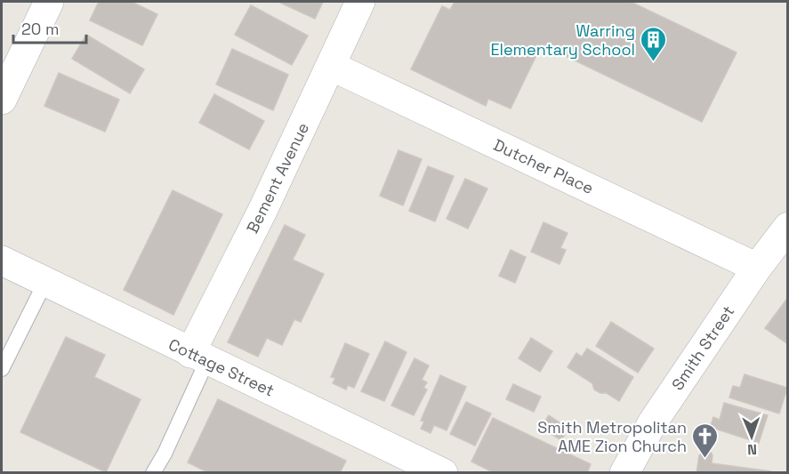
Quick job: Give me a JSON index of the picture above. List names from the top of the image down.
{
  "streets": {
    "street": [
      "Dutcher Place",
      "Bement Avenue",
      "Smith Street",
      "Cottage Street"
    ]
  },
  "crossings": [
    ["Dutcher Place", "Bement Avenue"],
    ["Dutcher Place", "Smith Street"],
    ["Bement Avenue", "Cottage Street"]
  ],
  "places": {
    "building": ["Warring Elementary School"],
    "church": ["Smith Metropolitan AME Zion Church"]
  },
  "scale_bar": "20 m",
  "north": "bottom"
}
